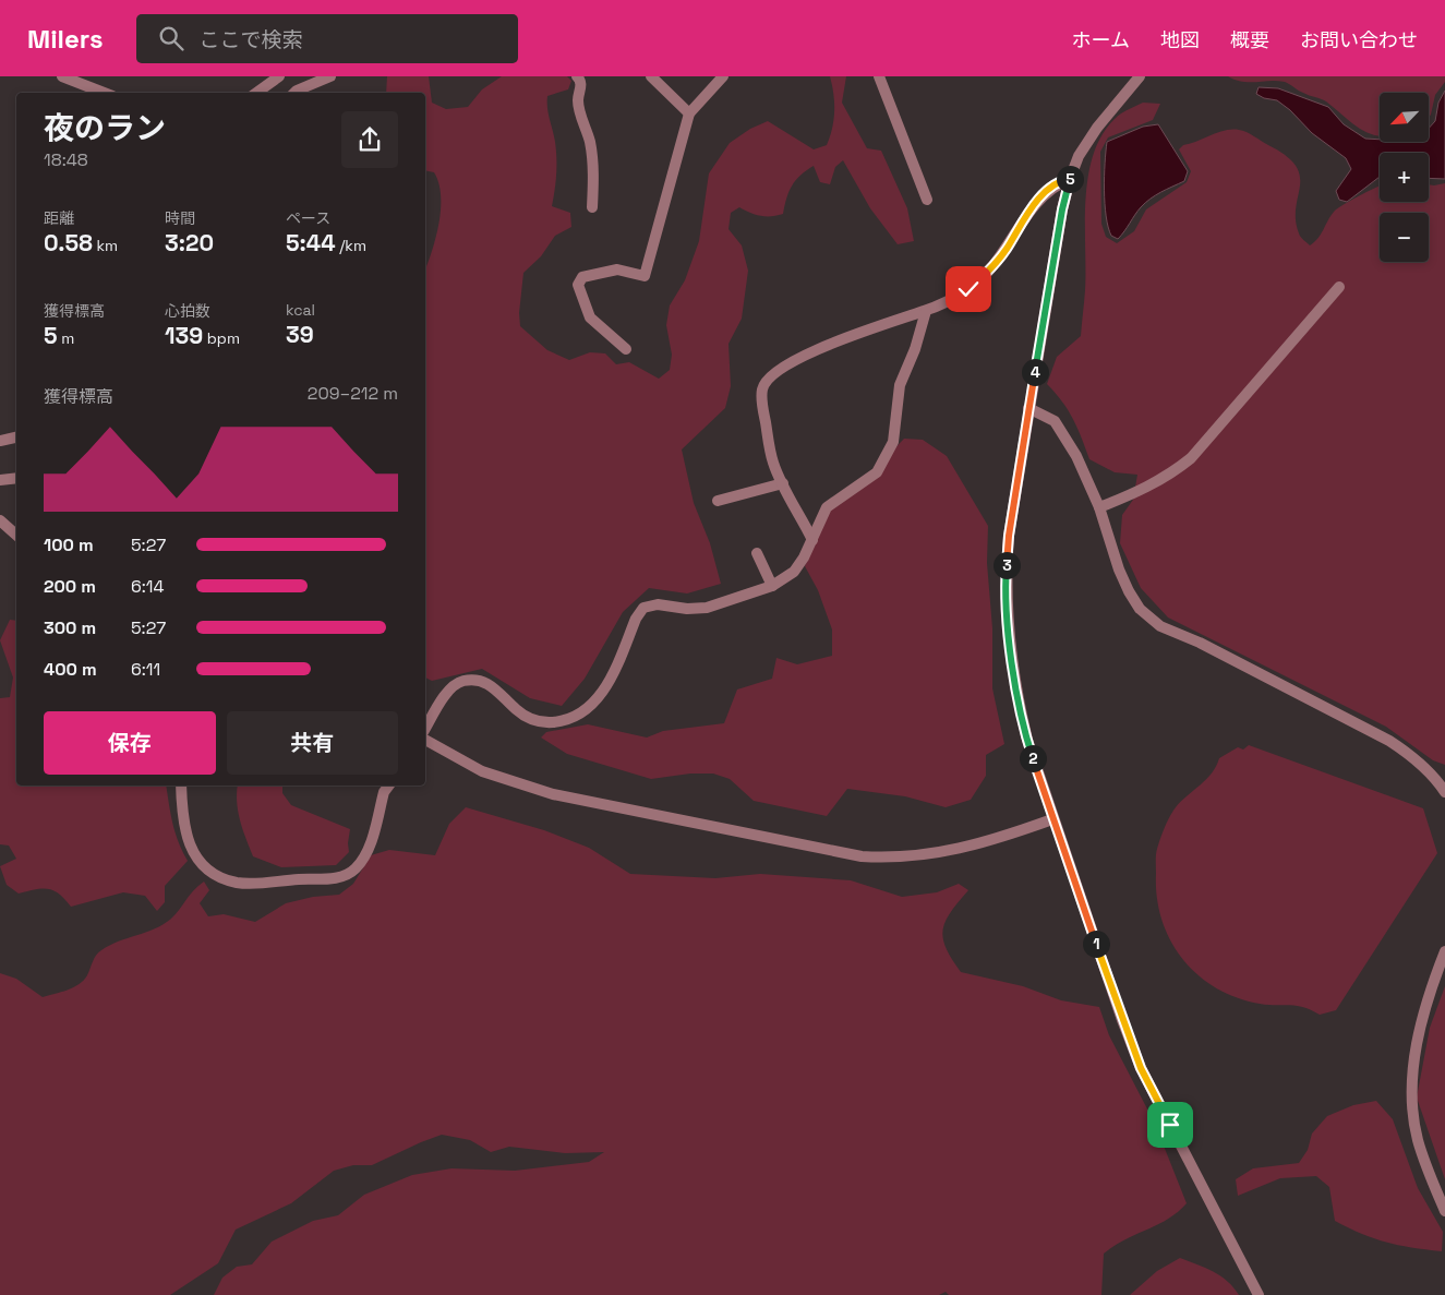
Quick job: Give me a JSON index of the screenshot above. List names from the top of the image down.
{
  "north": "bottom left",
  "page": {
    "header": "Milers",
    "search": "ここで検索",
    "nav": [
      "ホーム",
      "地図",
      "概要",
      "お問い合わせ"
    ],
    "map_buttons": ["+", "−"],
    "heading": ["夜のラン", "18:48"],
    "pins": [
      "5",
      "4",
      "3",
      "2",
      "1"
    ],
    "stats": [
      ["距離", "0.58 km"],
      ["時間", "3:20"],
      ["ペース", "5:44 /km"],
      ["獲得標高", "5 m"],
      ["心拍数", "139 bpm"],
      ["kcal", "39"]
    ],
    "chart": ["獲得標高", "209–212 m"],
    "list": [
      {
        "name": "100 m",
        "note": "5:27"
      },
      {
        "name": "200 m",
        "note": "6:14"
      },
      {
        "name": "300 m",
        "note": "5:27"
      },
      {
        "name": "400 m",
        "note": "6:11"
      }
    ],
    "buttons": ["保存", "共有"]
  }
}
